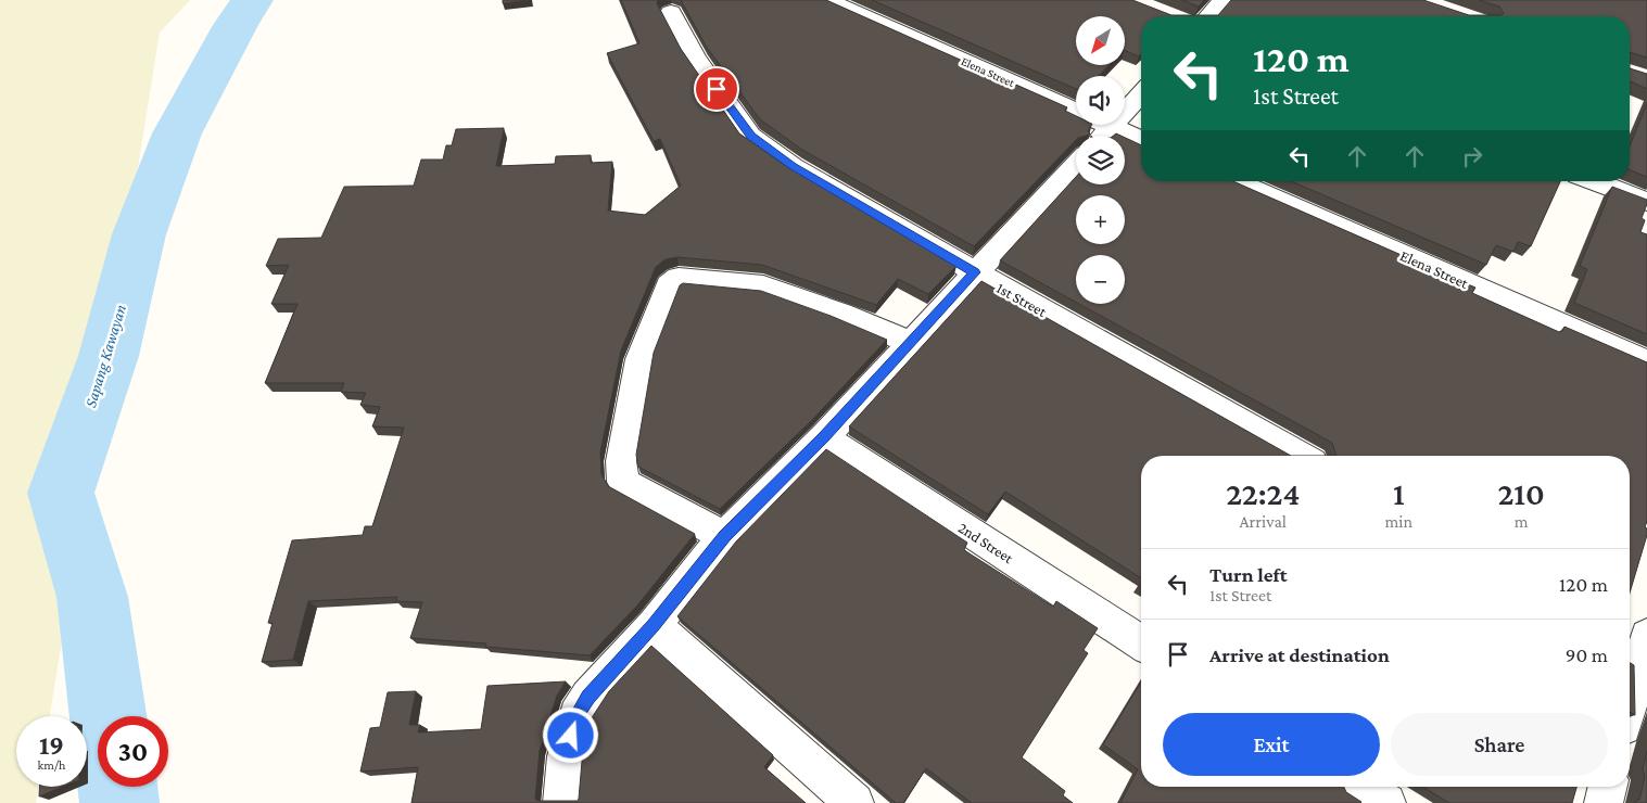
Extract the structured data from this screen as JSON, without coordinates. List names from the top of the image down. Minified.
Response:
{"streets":{"street":["Elena Street","1st Street","2nd Street"]},"water":["Sapang Kawayan"],"north":"bottom left","page":{"map_buttons":["+","−"],"turn":["120 m","1st Street"],"eta":["22:24","Arrival","1","min","210","m"],"list":[{"name":"Turn left","note":"1st Street","value":"120 m"},{"name":"Arrive at destination","value":"90 m"}],"buttons":["Exit","Share"],"speed":"19 km/h","limit":"30"}}
